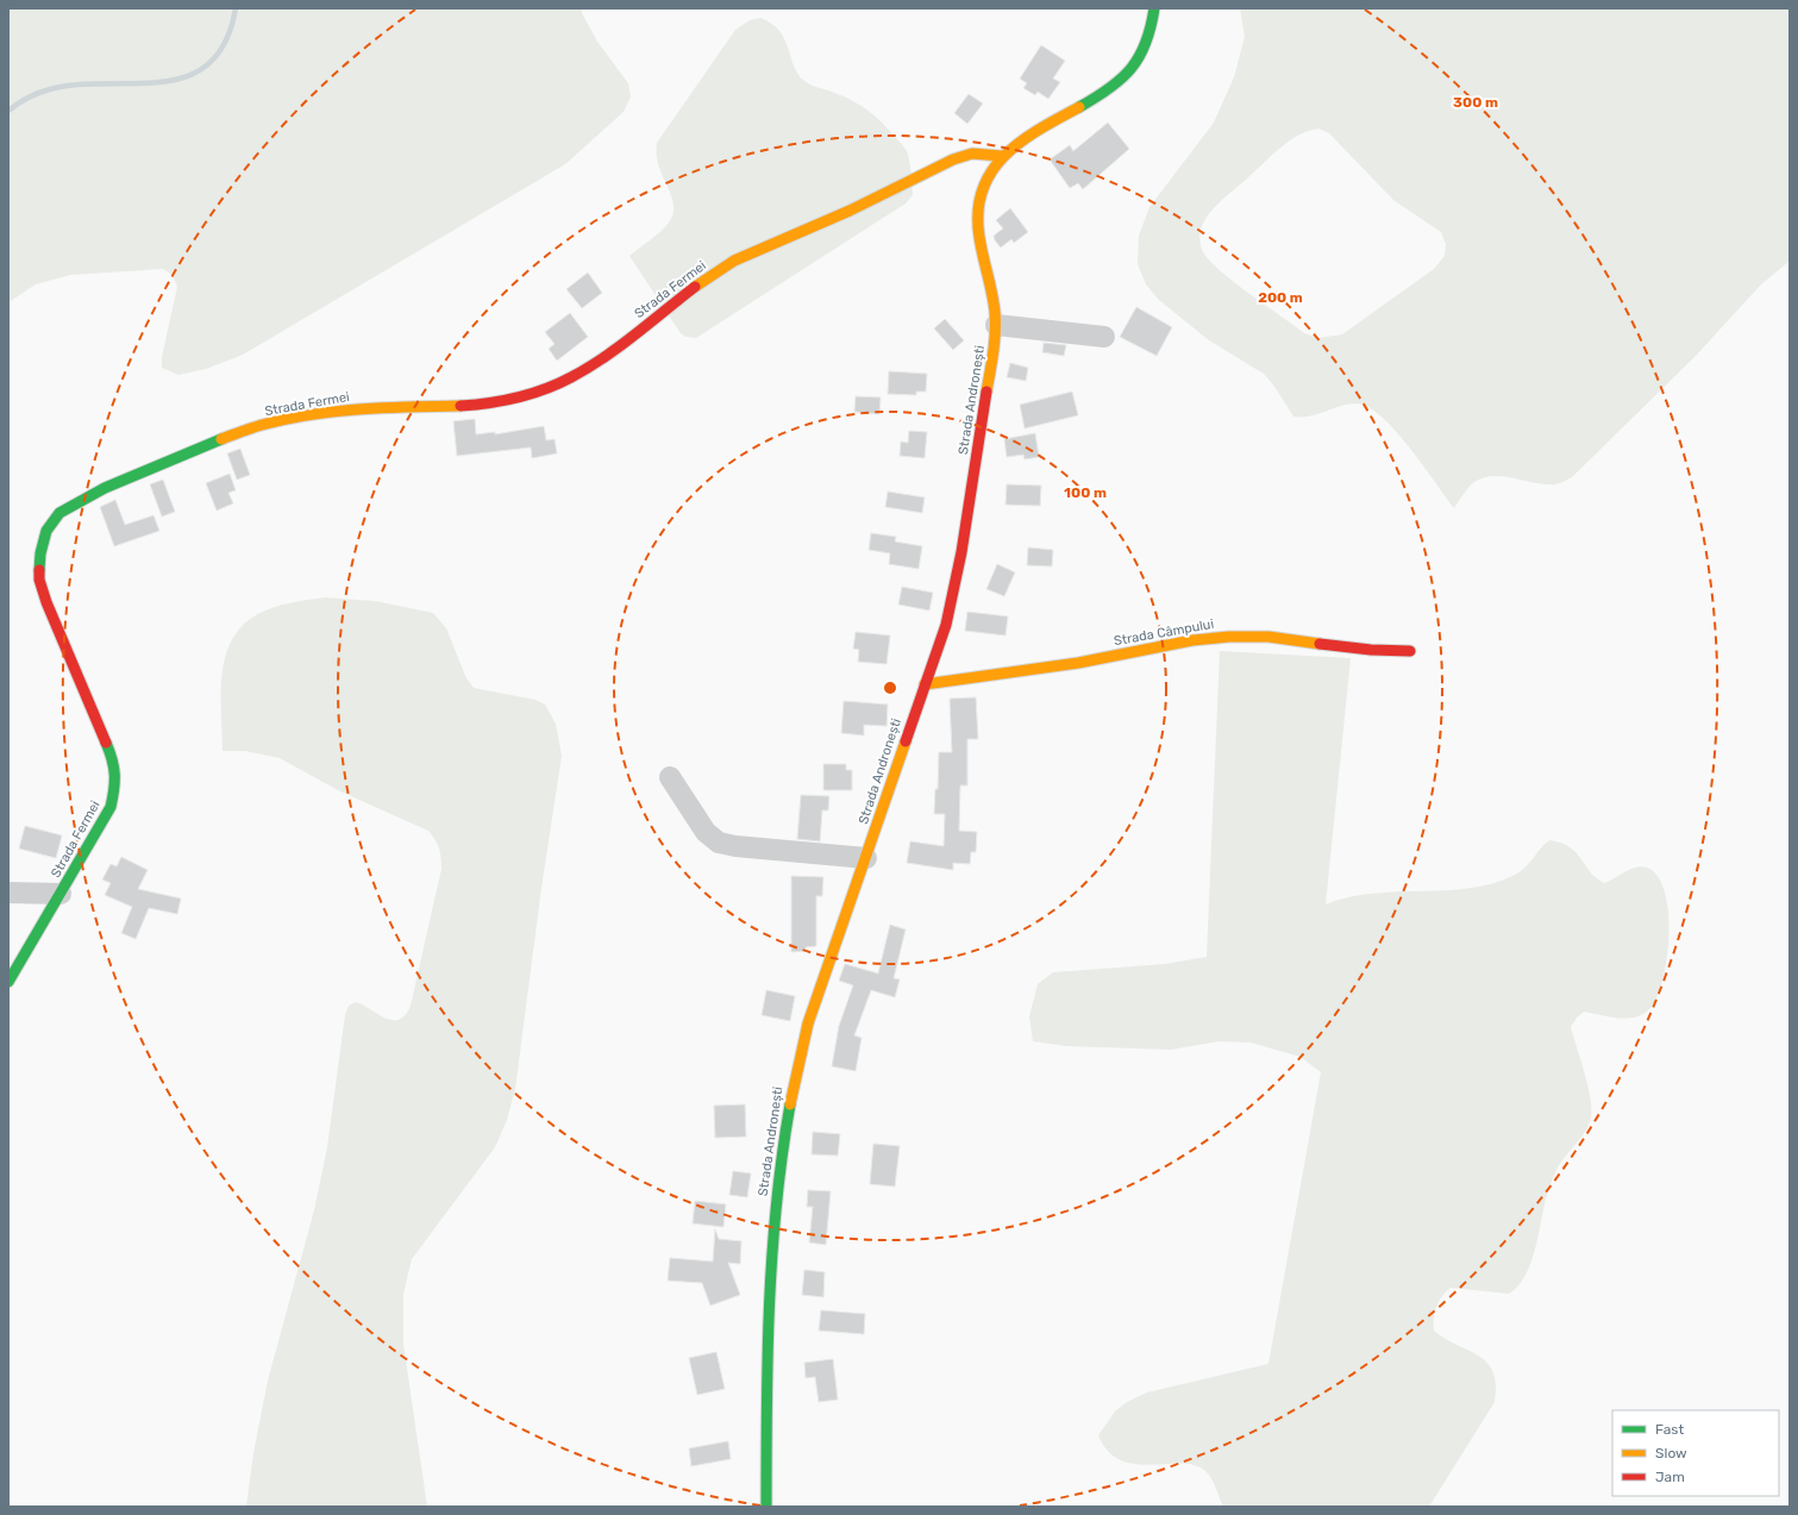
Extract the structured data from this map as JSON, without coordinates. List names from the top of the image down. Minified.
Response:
{"streets":{"street":["Strada Fermei","Strada Andronești","Strada Câmpului"]},"crossings":[["Strada Fermei","Strada Andronești"],["Strada Andronești","Strada Câmpului"]],"legend":["Fast","Slow","Jam"],"rings":["300 m","200 m","100 m"]}
